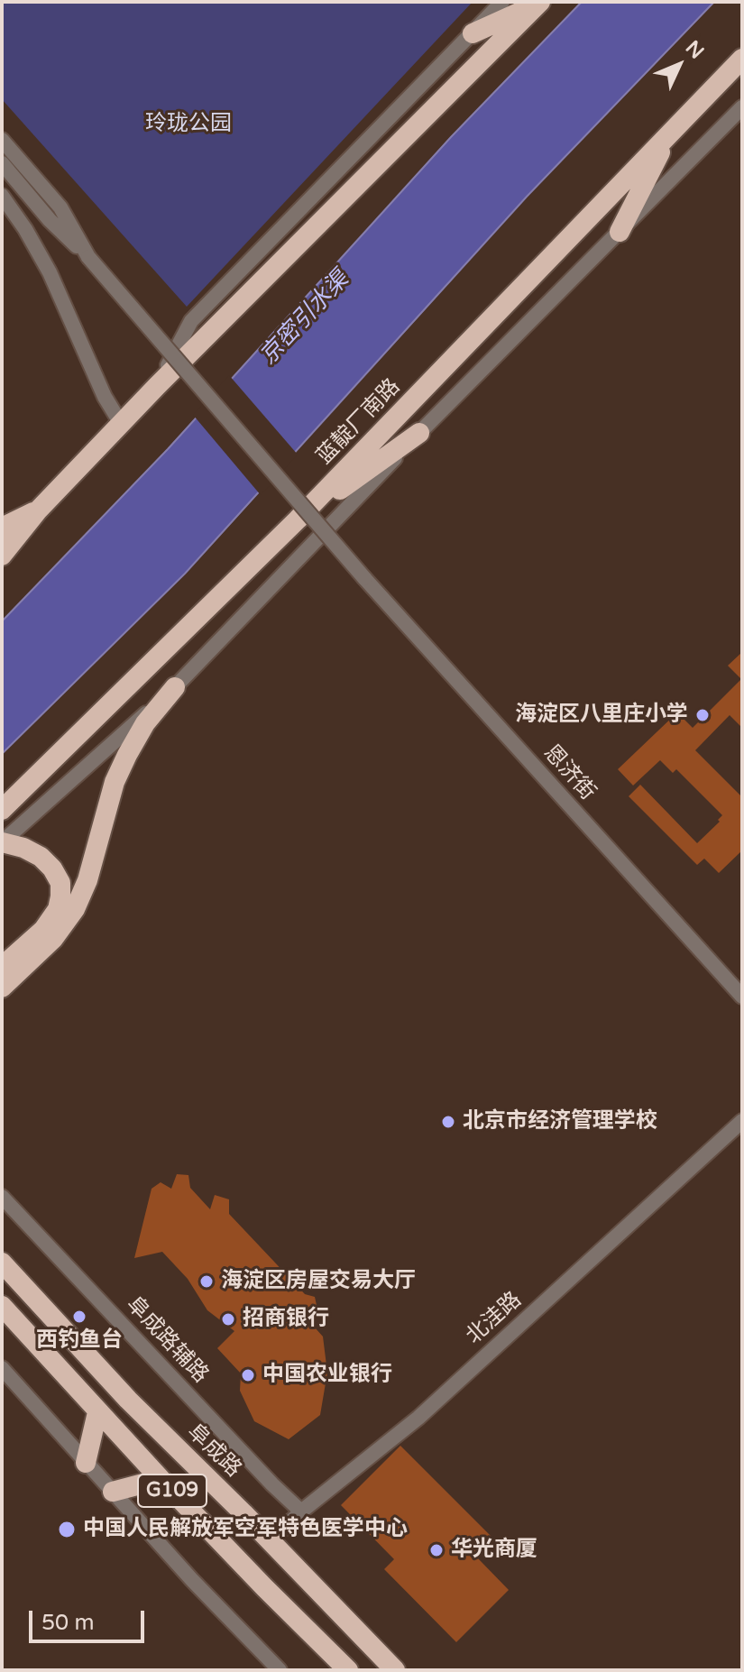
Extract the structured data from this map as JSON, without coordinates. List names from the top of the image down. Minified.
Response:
{"streets":{"highway":["蓝靛厂南路","阜成路","G109"],"street":["恩济街","北洼路","阜成路辅路"]},"crossings":[["北洼路","阜成路辅路"],["北洼路","阜成路"]],"water":["京密引水渠"],"parks":["玲珑公园"],"places":["海淀区八里庄小学","北京市经济管理学校","海淀区房屋交易大厅","西钓鱼台","招商银行","中国农业银行","中国人民解放军空军特色医学中心","华光商厦"],"scale_bar":"50 m","north":"top right"}
